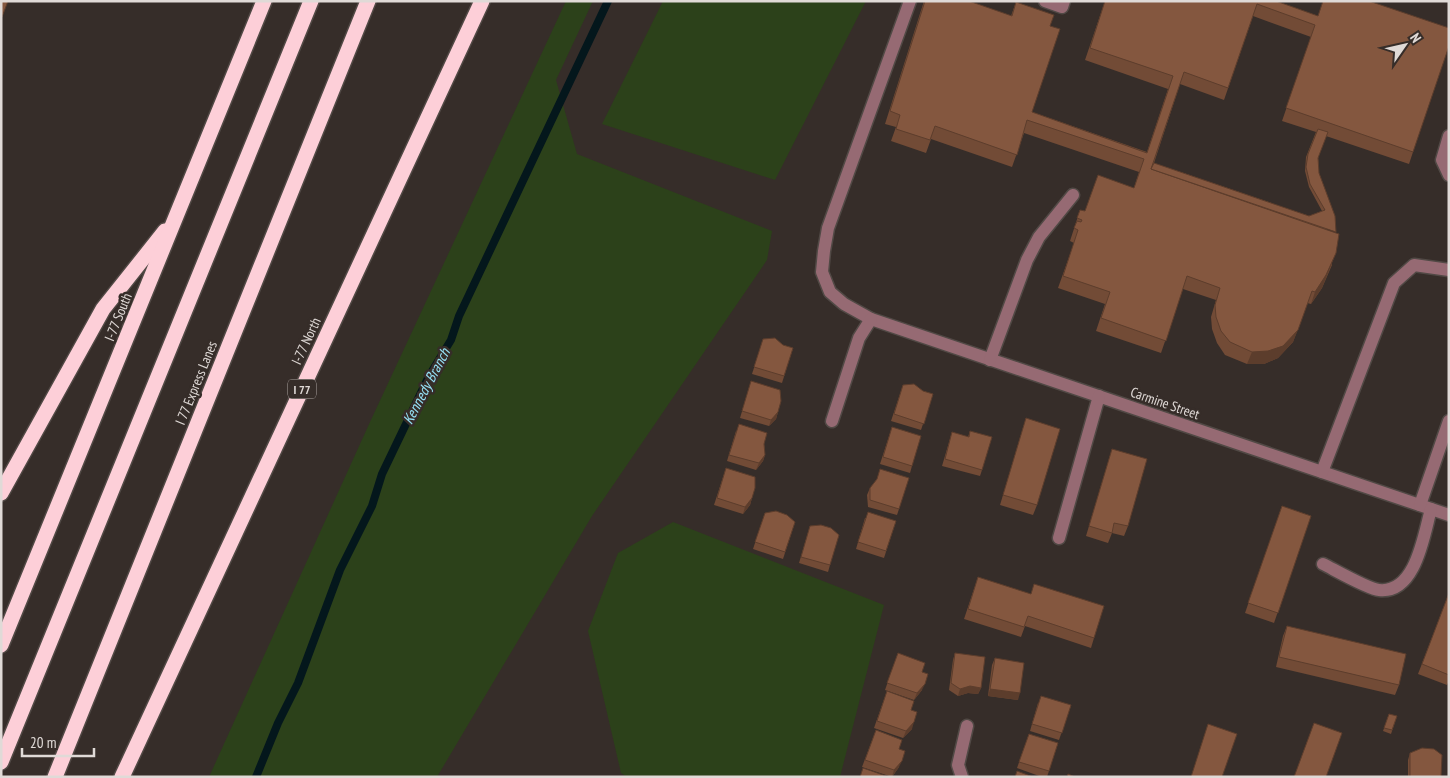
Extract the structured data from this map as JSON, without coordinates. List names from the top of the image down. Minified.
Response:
{"streets":{"highway":["I-77 South","I-77 North","I 77 Express Lanes","I 77"],"street":["Carmine Street"]},"water":["Kennedy Branch"],"scale_bar":"20 m","north":"top right"}
